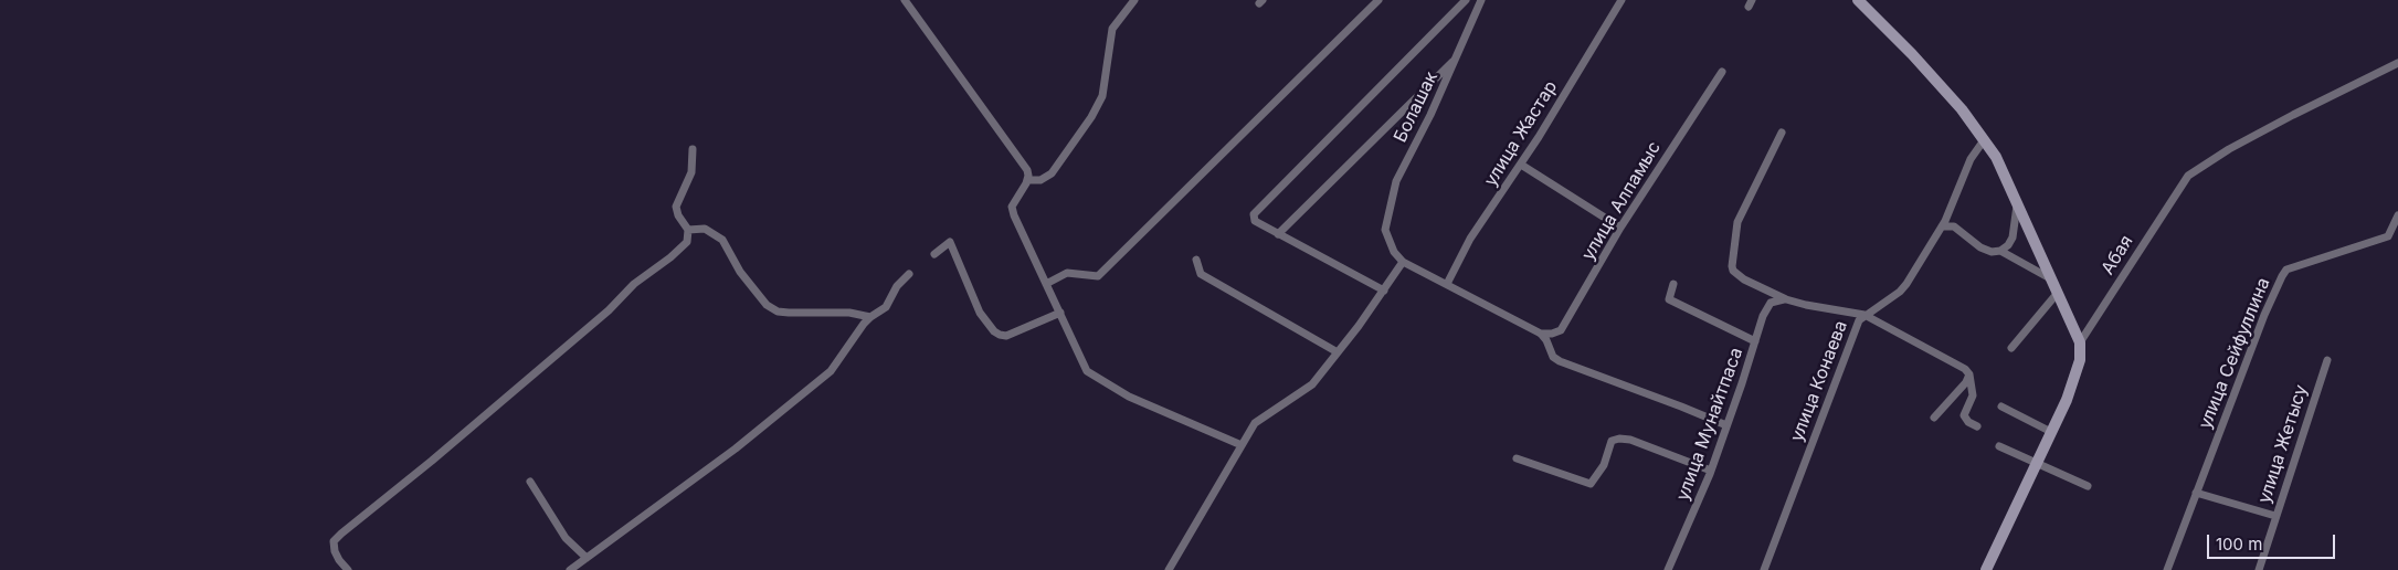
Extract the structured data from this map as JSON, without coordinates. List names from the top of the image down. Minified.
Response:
{"streets":{"street":["Болашак","улица Жастар","улица Алпамыс","Абая","улица Сейфуллина","улица Конаева","улица Мунайтпаса","улица Жетысу"]},"scale_bar":"100 m"}
